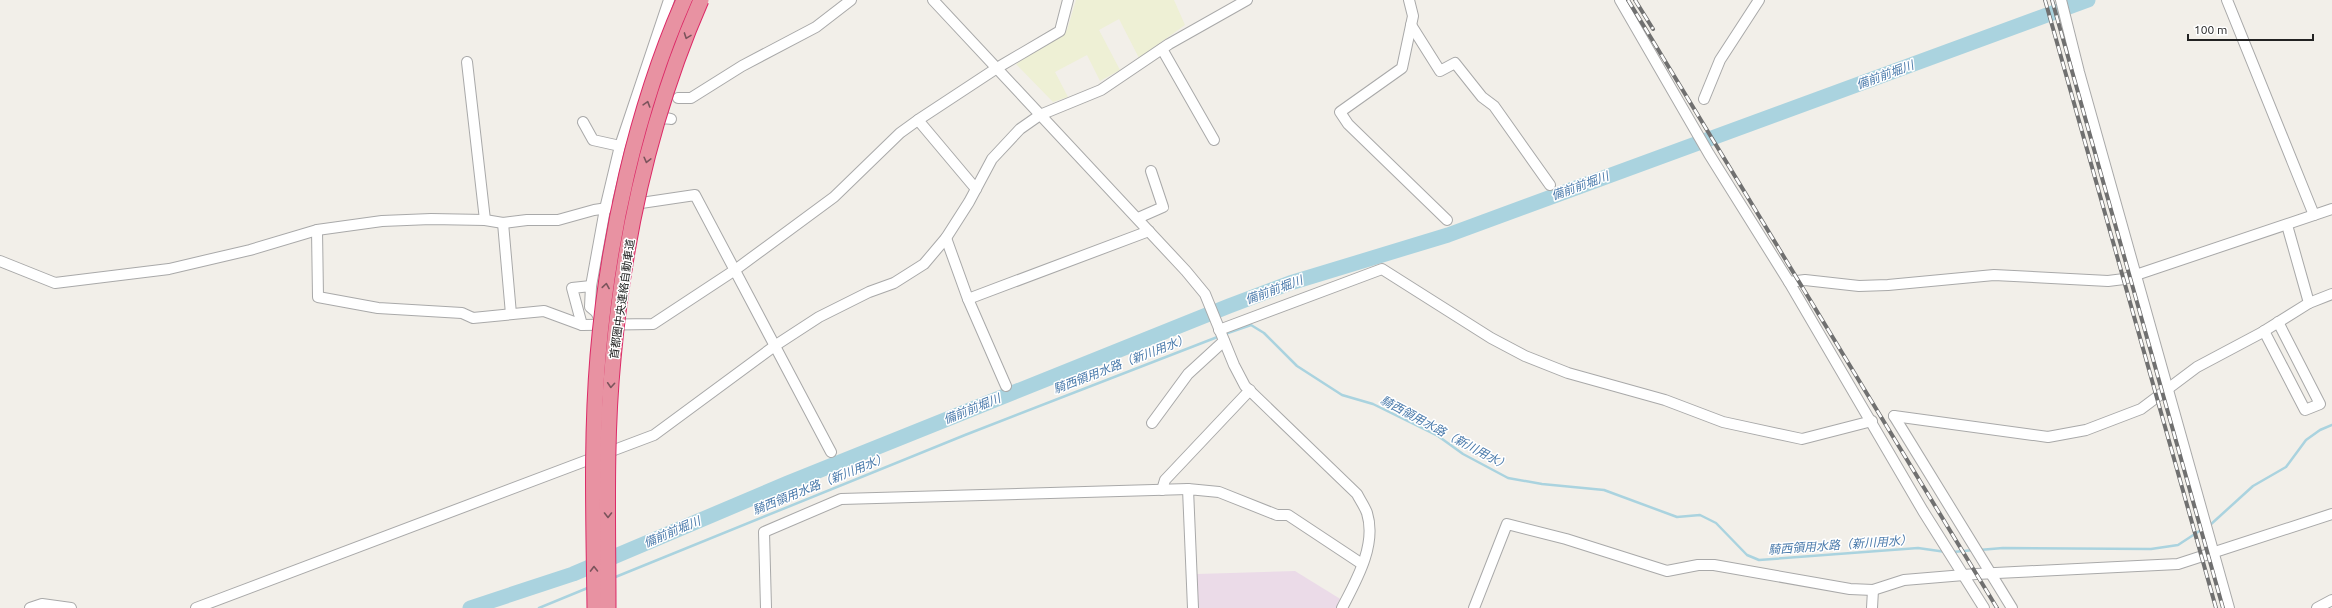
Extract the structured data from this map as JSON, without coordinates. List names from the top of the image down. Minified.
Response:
{"streets":{"highway":["首都圏中央連絡自動車道"]},"water":["備前前堀川","騎西領用水路（新川用水）"],"scale_bar":"100 m"}
